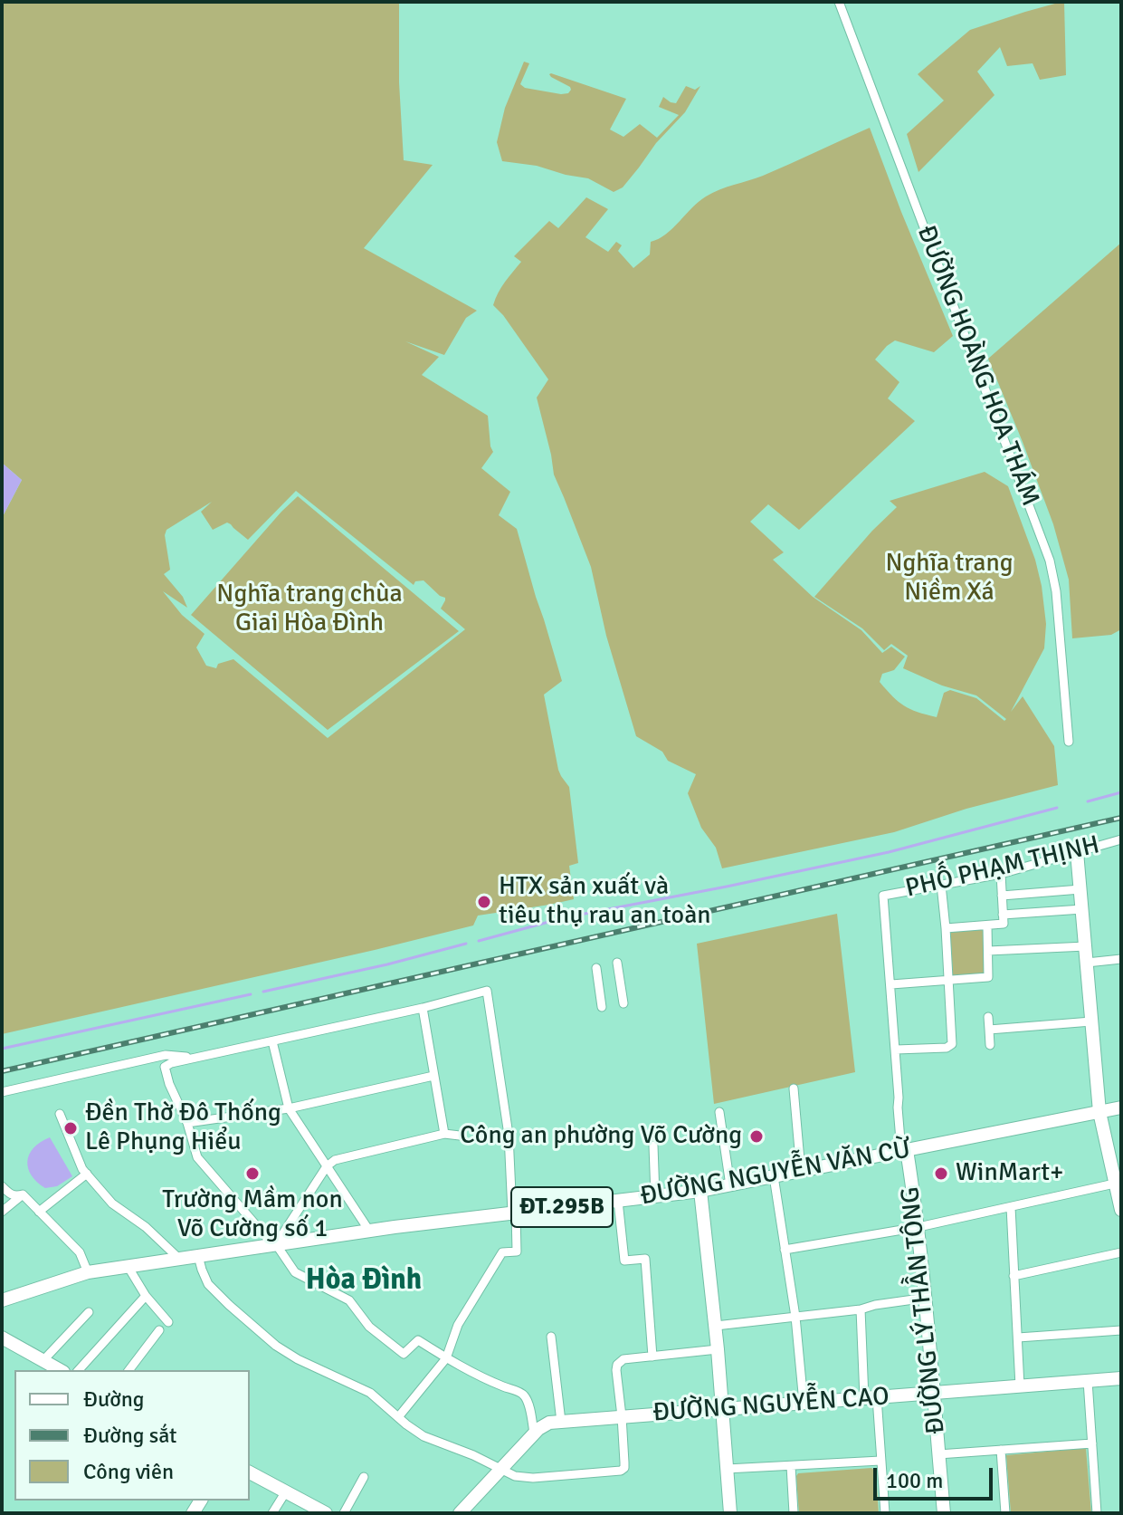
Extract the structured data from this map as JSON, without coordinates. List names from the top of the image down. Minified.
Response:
{"streets":{"main road":["ĐƯỜNG NGUYỄN VĂN CỪ","ĐT.295B","ĐƯỜNG LÝ THẦN TÔNG","ĐƯỜNG NGUYỄN CAO"],"street":["ĐƯỜNG HOÀNG HOA THÁM","PHỐ PHẠM THỊNH"]},"crossings":[["PHỐ PHẠM THỊNH","ĐƯỜNG LÝ THẦN TÔNG"],["ĐƯỜNG NGUYỄN VĂN CỪ","ĐƯỜNG LÝ THẦN TÔNG"],["ĐƯỜNG LÝ THẦN TÔNG","ĐƯỜNG NGUYỄN CAO"]],"districts":["Hòa Đình"],"parks":["Nghĩa trang Niềm Xá","Nghĩa trang chùa Giai Hòa Đình"],"places":["HTX sản xuất và tiêu thụ rau an toàn","Đền Thờ Đô Thống Lê Phụng Hiểu","Công an phường Võ Cường","Trường Mầm non Võ Cường số 1","WinMart+"],"legend":["Đường","Đường sắt","Công viên"],"scale_bar":"100 m"}
